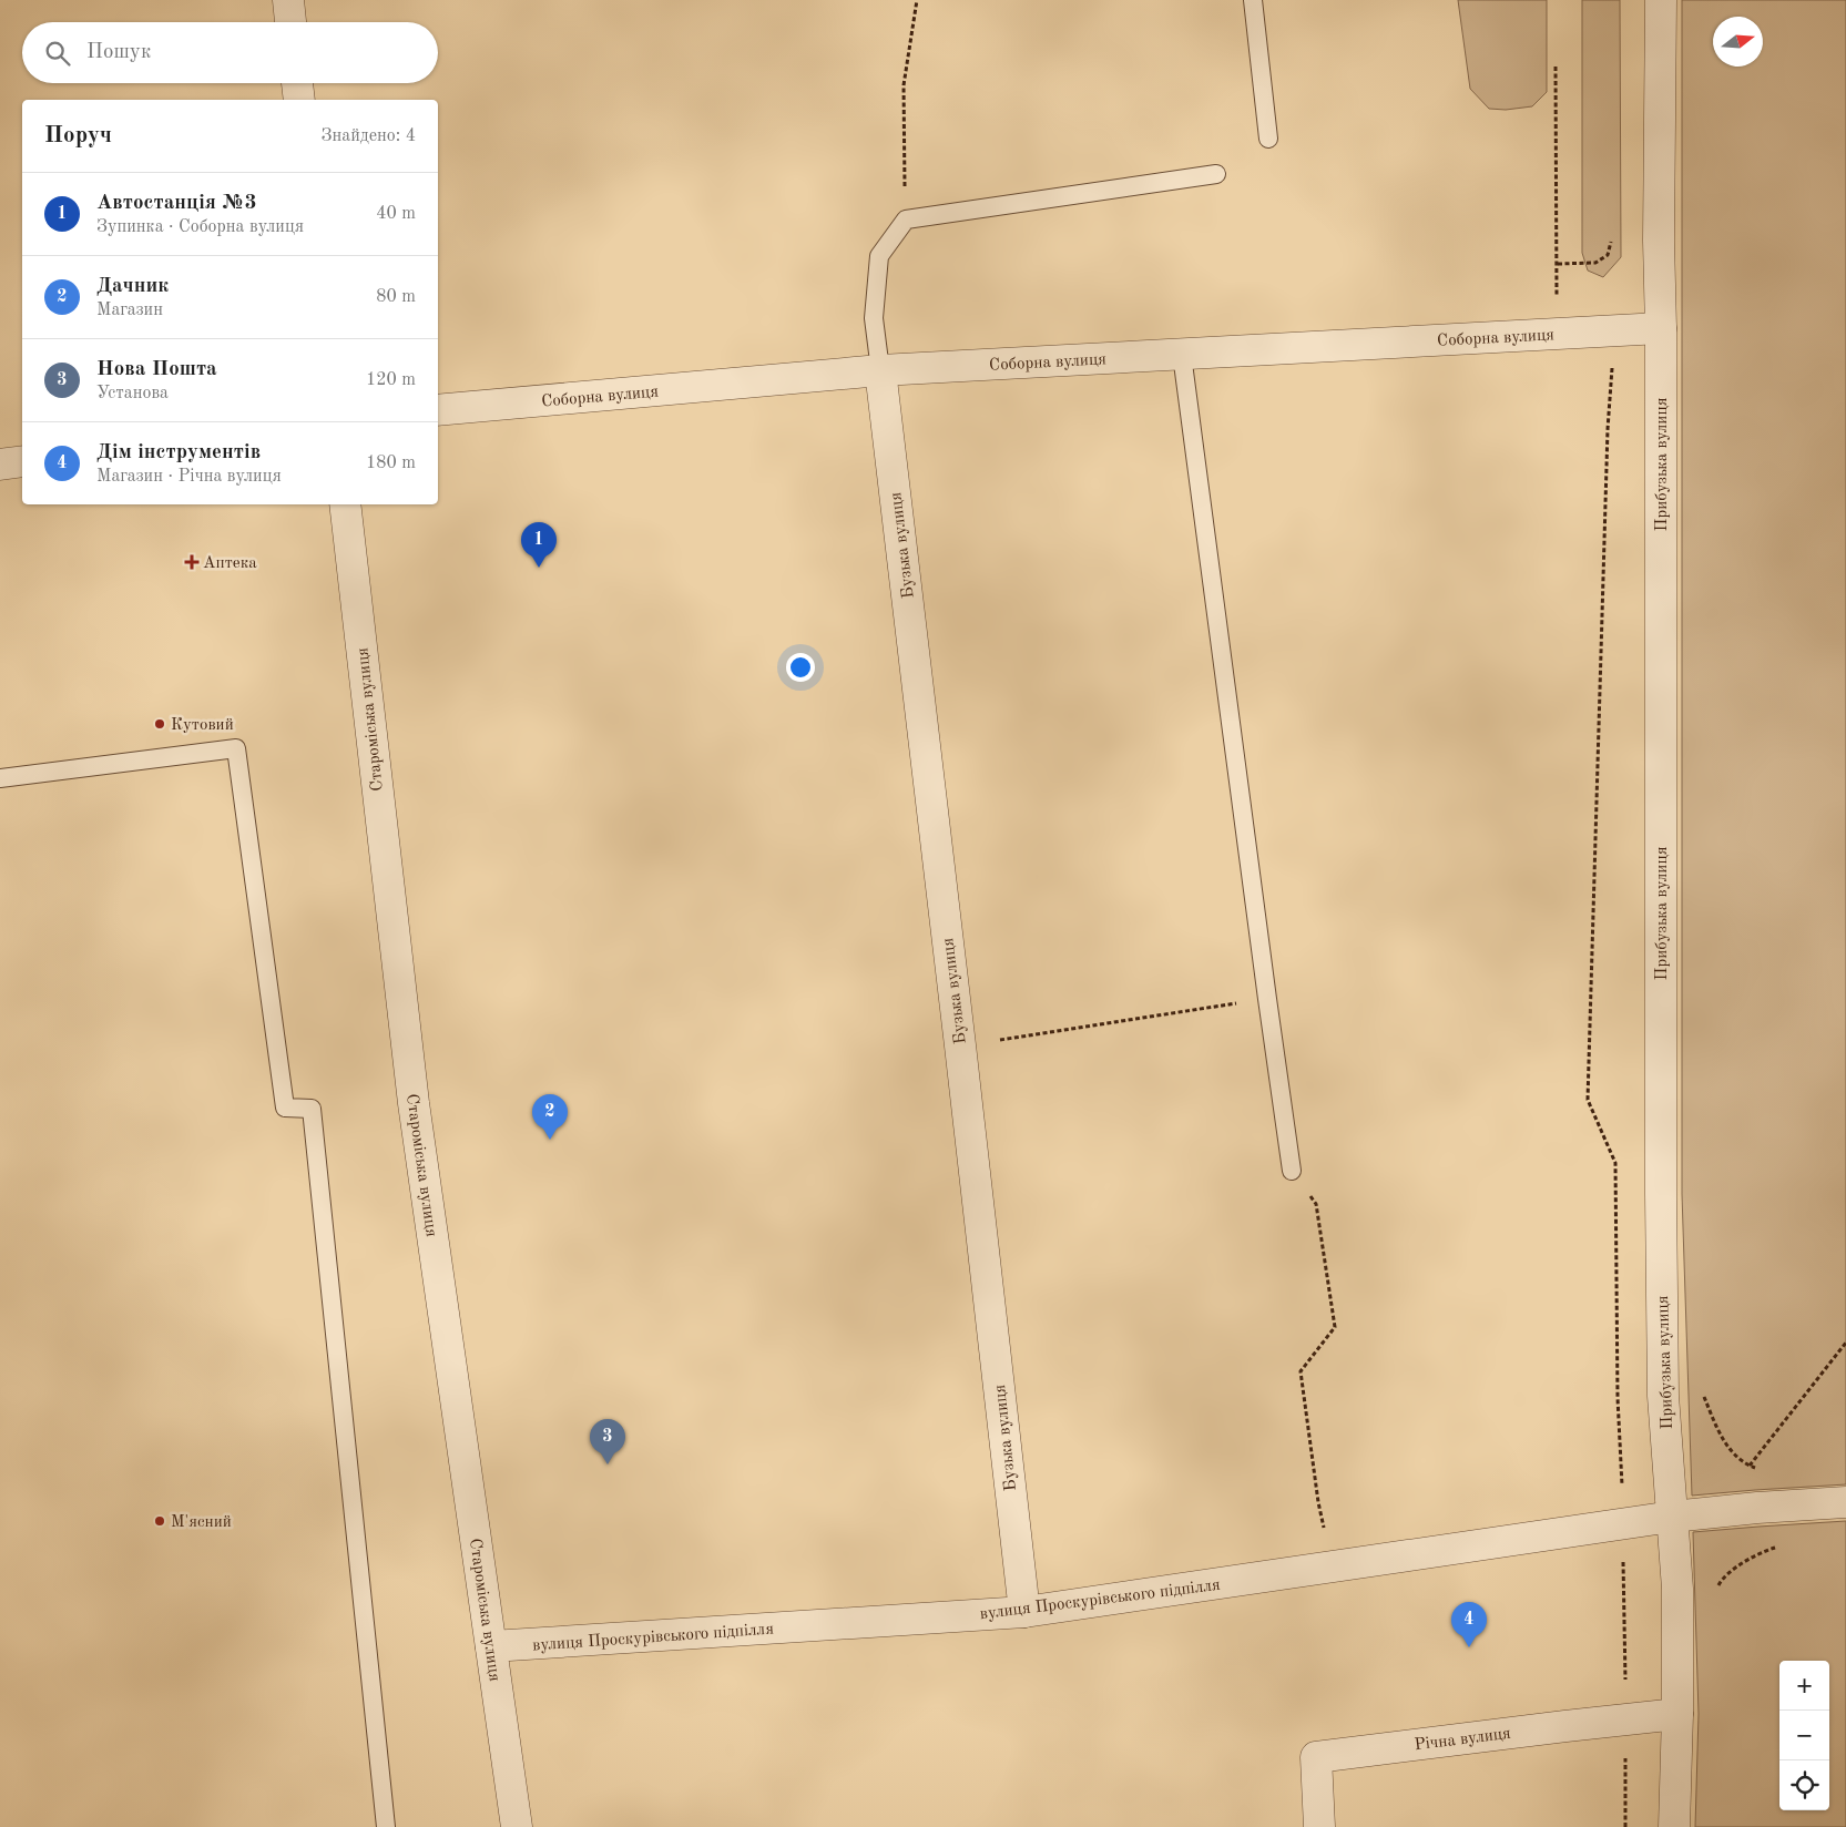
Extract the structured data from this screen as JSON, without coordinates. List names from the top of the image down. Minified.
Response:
{"streets":{"street":["Соборна вулиця","Прибузька вулиця","Бузька вулиця","Староміська вулиця","вулиця Проскурівського підпілля","Річна вулиця"]},"crossings":[["Соборна вулиця","Прибузька вулиця"],["Соборна вулиця","Бузька вулиця"],["Прибузька вулиця","вулиця Проскурівського підпілля"],["Прибузька вулиця","Річна вулиця"],["Бузька вулиця","вулиця Проскурівського підпілля"],["Староміська вулиця","вулиця Проскурівського підпілля"]],"places":{"health":["Аптека"],"other":["Кутовий","М'ясний"]},"north":"right","page":{"search":"Пошук","heading":["Поруч","Знайдено: 4"],"list":[{"mark":"1","name":"Автостанція №3","note":"Зупинка · Соборна вулиця","value":"40 m"},{"mark":"2","name":"Дачник","note":"Магазин","value":"80 m"},{"mark":"3","name":"Нова Пошта","note":"Установа","value":"120 m"},{"mark":"4","name":"Дім інструментів","note":"Магазин · Річна вулиця","value":"180 m"}],"pins":["1","2","3","4"],"map_buttons":["+","−"]}}
